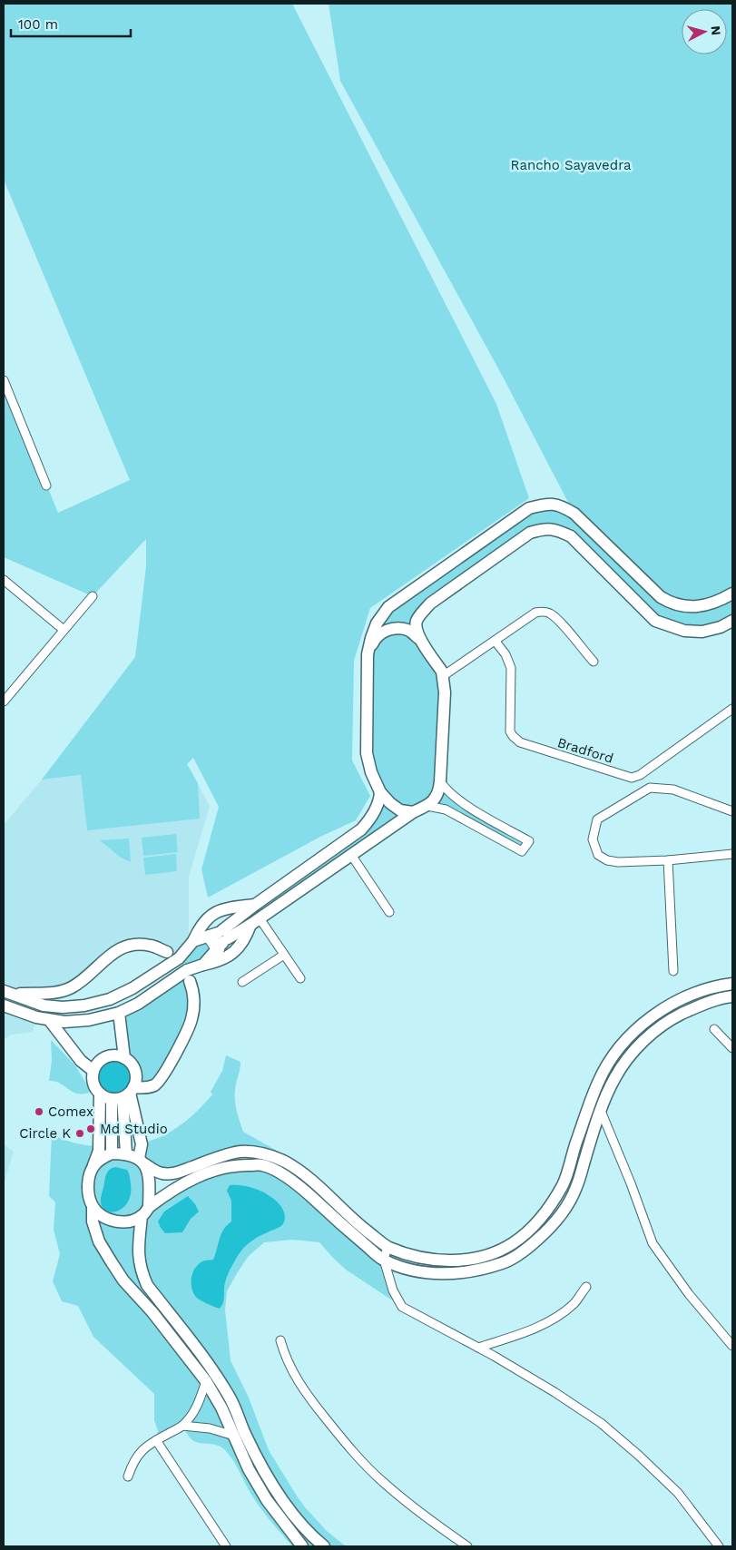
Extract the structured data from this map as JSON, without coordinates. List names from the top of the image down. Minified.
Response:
{"streets":{"street":["Bradford"]},"parks":["Rancho Sayavedra"],"places":["Comex","Md Studio","Circle K"],"scale_bar":"100 m","north":"right"}
